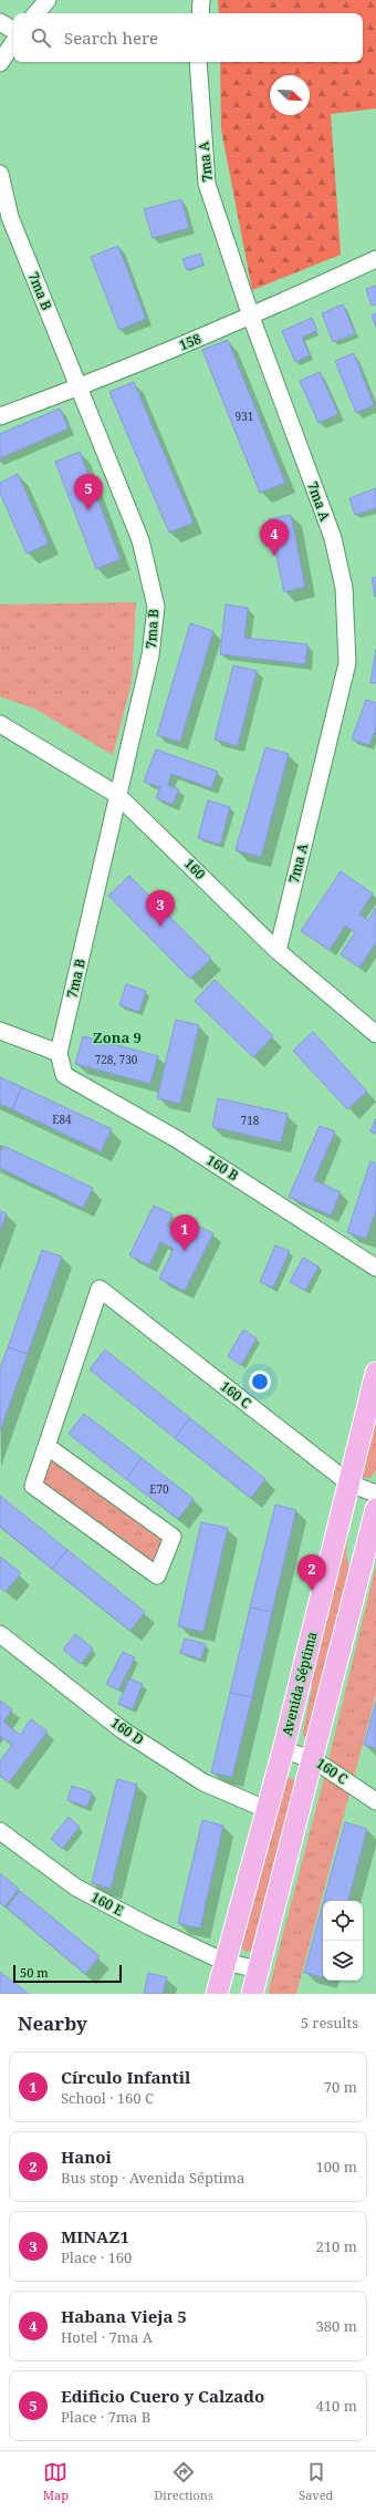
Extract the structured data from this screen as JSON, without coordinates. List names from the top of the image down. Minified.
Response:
{"streets":{"main road":["Avenida Séptima"],"street":["7ma A","7ma B","158","160","160 B","160 C","160 D","160 E"]},"crossings":[["7ma A","158"],["7ma A","160"],["7ma B","158"],["7ma B","160"],["7ma B","160 B"],["160 C","Avenida Séptima"],["Avenida Séptima","160 D"],["Avenida Séptima","160 E"]],"districts":["Zona 9"],"house_numbers":["931","728, 730","E84","718","E70"],"scale_bar":"50 m","north":"bottom right","page":{"search":"Search here","pins":["5","4","3","1","2"],"scale":"50 m","heading":["Nearby","5 results"],"list":[{"mark":"1","name":"Círculo Infantil","note":"School · 160 C","value":"70 m"},{"mark":"2","name":"Hanoi","note":"Bus stop · Avenida Séptima","value":"100 m"},{"mark":"3","name":"MINAZ1","note":"Place · 160","value":"210 m"},{"mark":"4","name":"Habana Vieja 5","note":"Hotel · 7ma A","value":"380 m"},{"mark":"5","name":"Edificio Cuero y Calzado","note":"Place · 7ma B","value":"410 m"}],"nav":["Map","Directions","Saved"]}}
